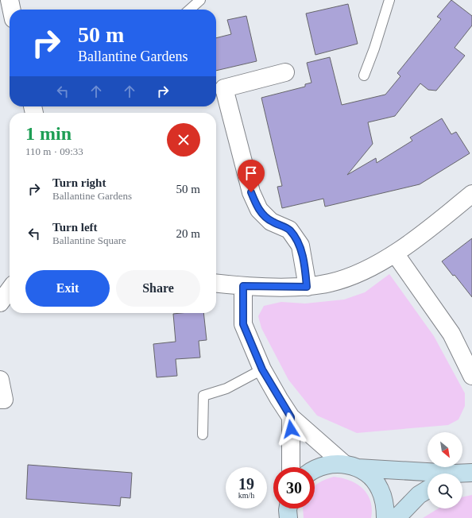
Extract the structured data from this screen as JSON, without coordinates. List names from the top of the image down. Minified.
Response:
{"north":"bottom right","page":{"turn":["50 m","Ballantine Gardens"],"heading":["1 min","110 m · 09:33"],"list":[{"name":"Turn right","note":"Ballantine Gardens","value":"50 m"},{"name":"Turn left","note":"Ballantine Square","value":"20 m"}],"buttons":["Exit","Share"],"speed":"19 km/h","limit":"30"}}
